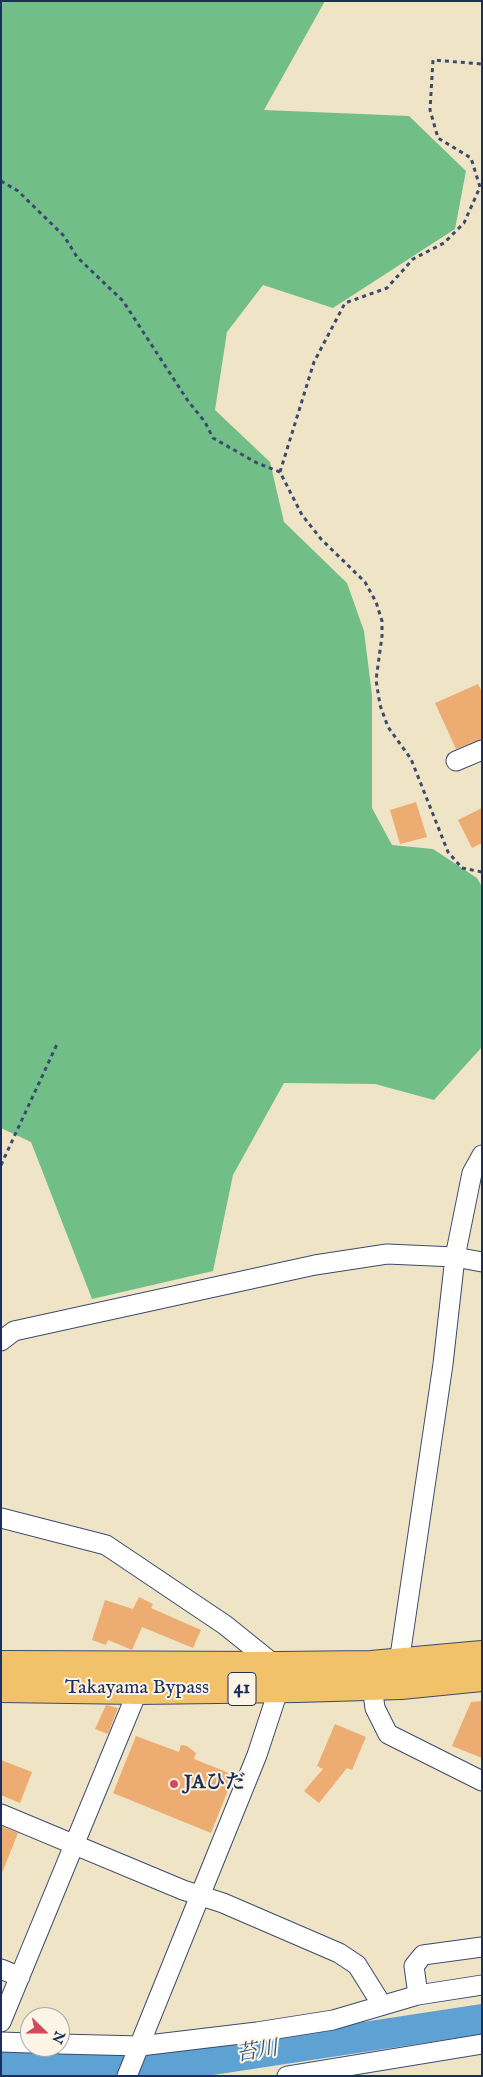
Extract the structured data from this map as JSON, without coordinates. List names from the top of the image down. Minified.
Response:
{"streets":{"highway":["Takayama Bypass","41"]},"water":["苔川"],"places":["JAひだ"],"north":"right"}
